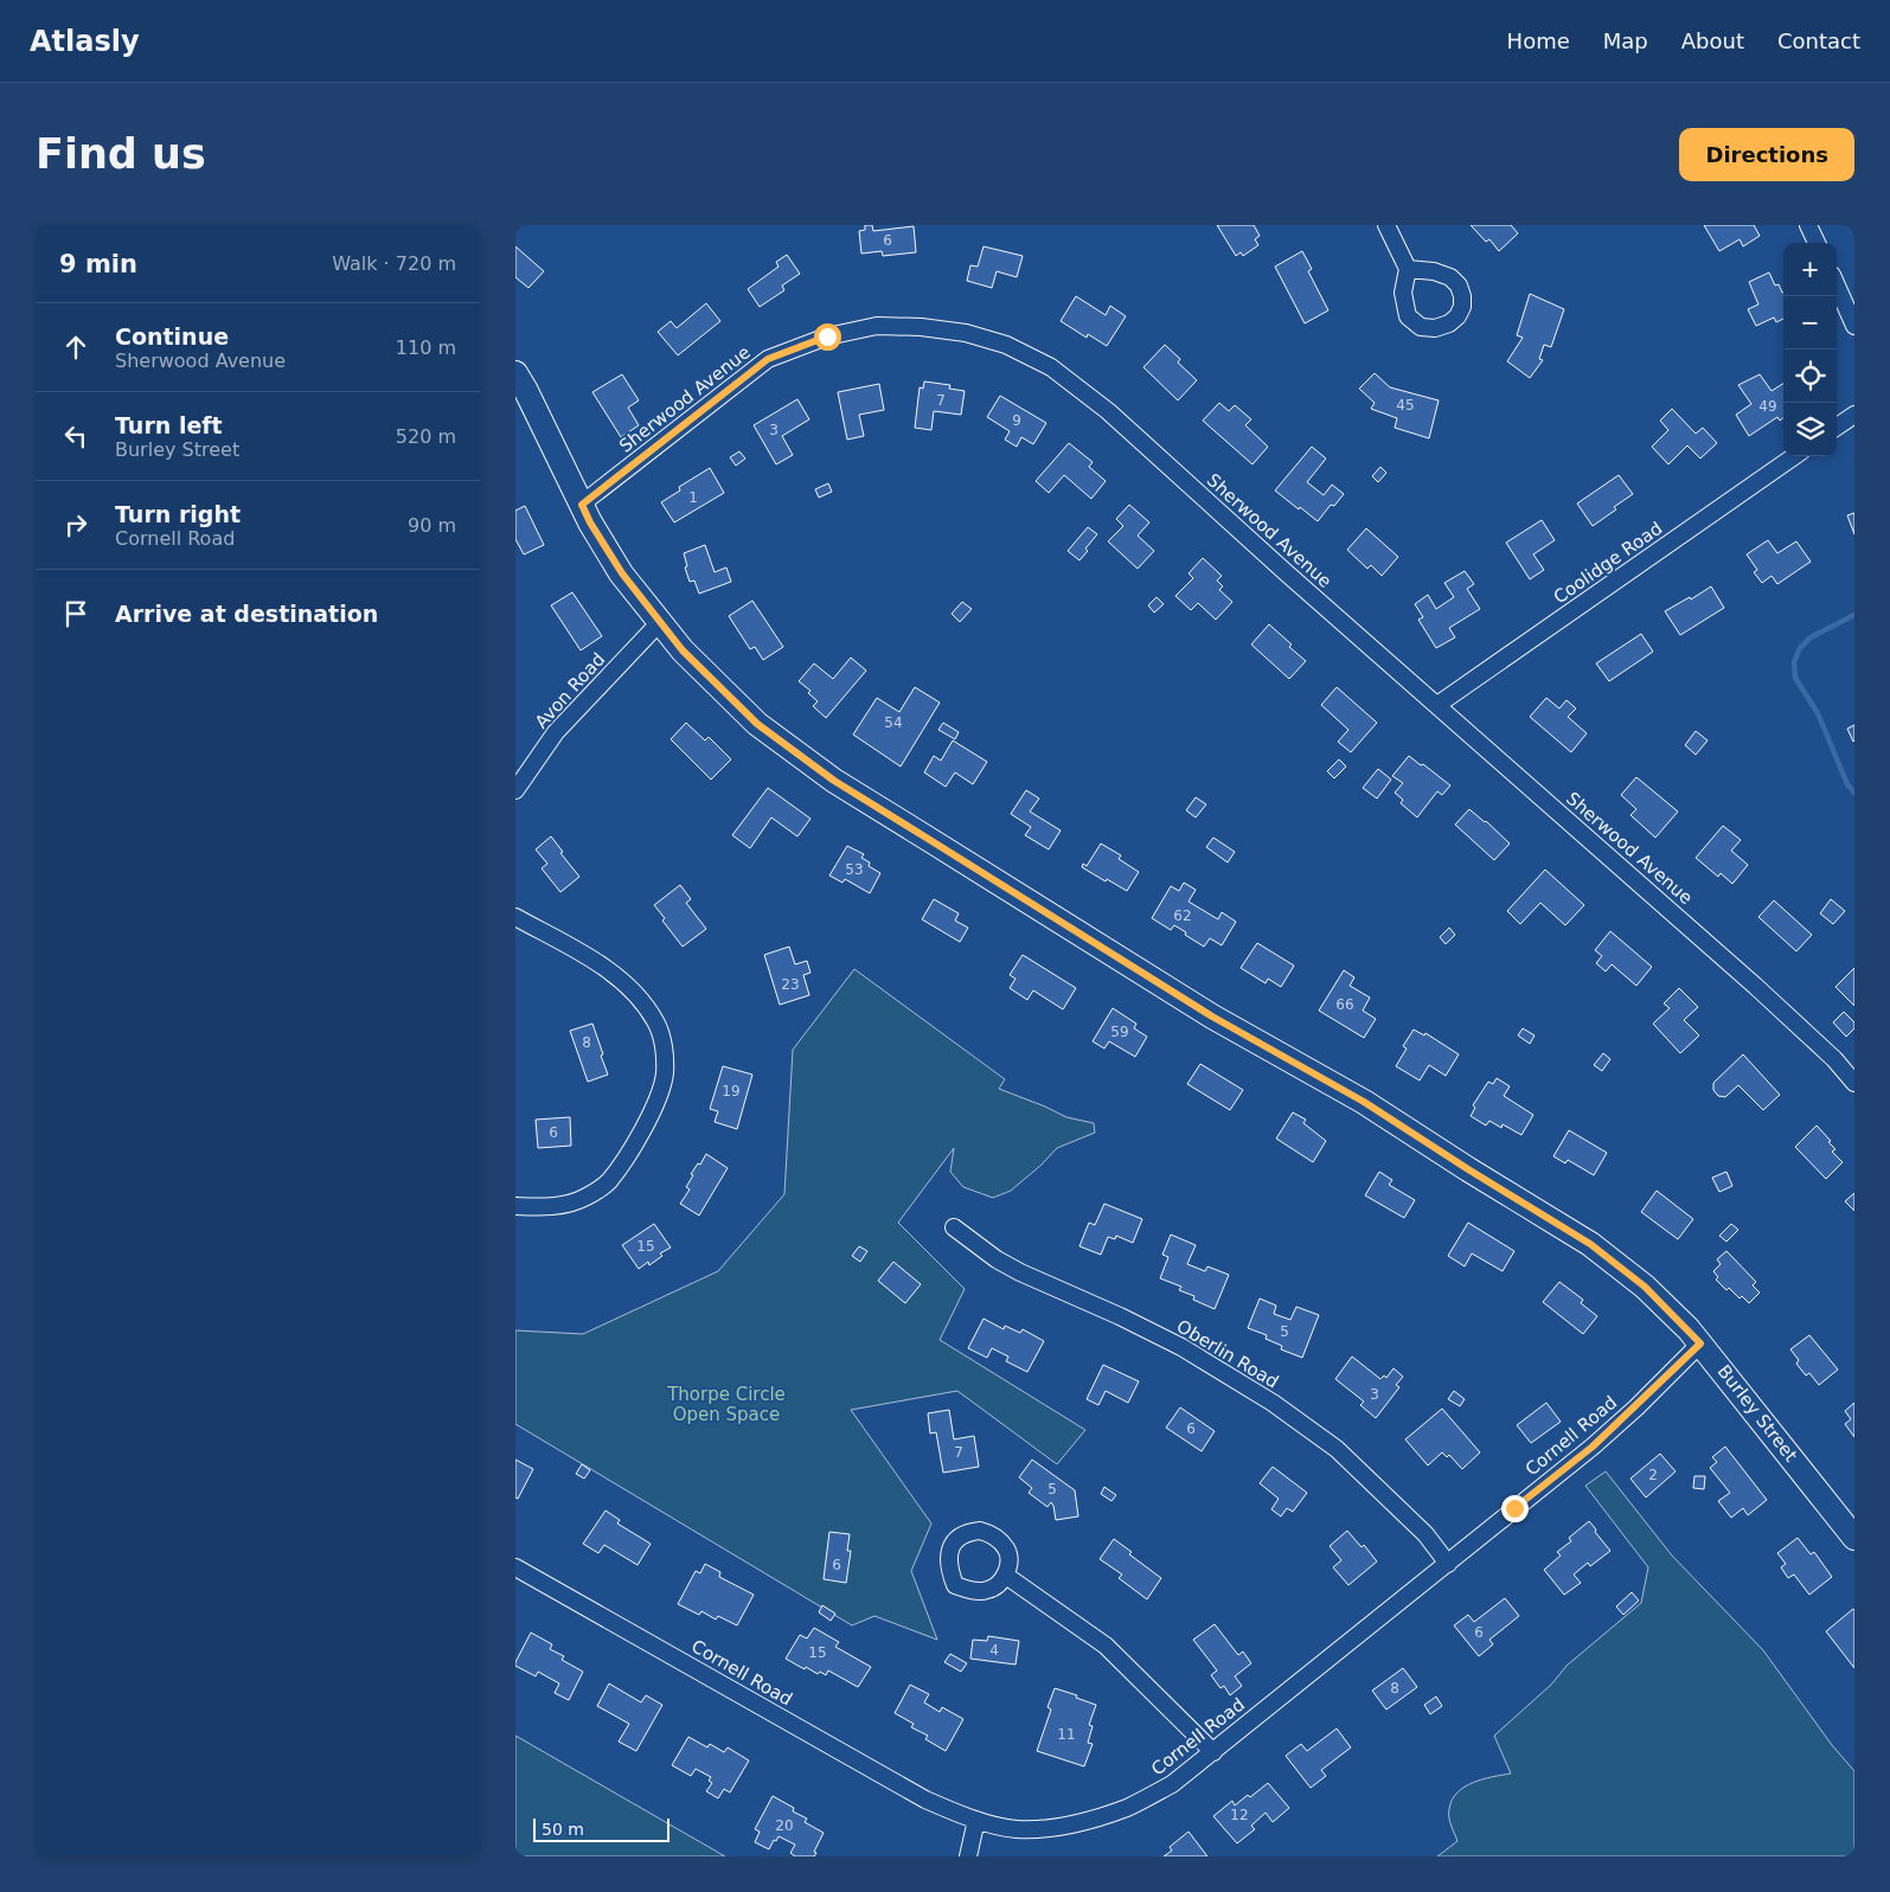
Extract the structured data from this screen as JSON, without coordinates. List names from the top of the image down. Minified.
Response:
{"streets":{"main road":["Burley Street"],"street":["Sherwood Avenue","Coolidge Road","Avon Road","Oberlin Road","Cornell Road"]},"crossings":[["Sherwood Avenue","Coolidge Road"],["Sherwood Avenue","Burley Street"],["Avon Road","Burley Street"],["Oberlin Road","Cornell Road"],["Burley Street","Cornell Road"]],"parks":["Thorpe Circle Open Space"],"house_numbers":["6","7","45","49","9","3","1","54","53","62","23","66","59","8","19","6","15","5","3","6","7","2","5","6","6","4","15","8","11","12","20"],"scale_bar":"50 m","page":{"header":"Atlasly","nav":["Home","Map","About","Contact"],"buttons":"Directions","title":"Find us","heading":["9 min","Walk · 720 m"],"map_buttons":["+","−"],"list":[["Continue","Sherwood Avenue","110 m"],["Turn left","Burley Street","520 m"],["Turn right","Cornell Road","90 m"],"Arrive at destination"],"scale":"50 m"}}
